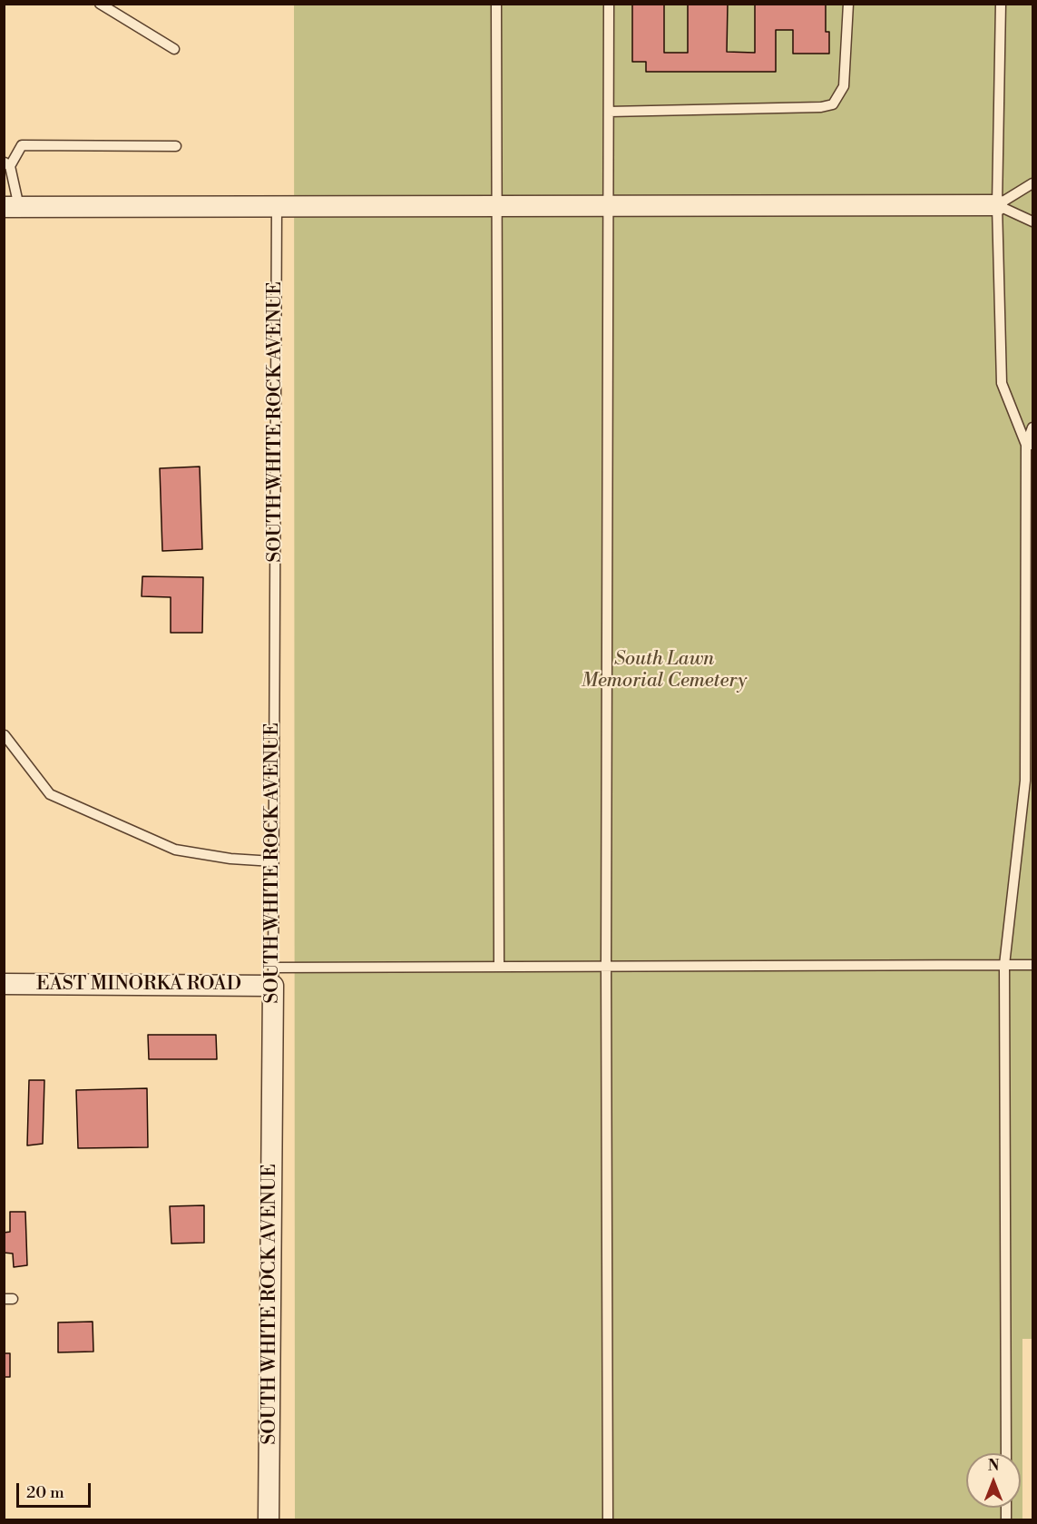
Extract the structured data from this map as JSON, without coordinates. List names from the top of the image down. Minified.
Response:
{"streets":{"street":["SOUTH WHITE ROCK AVENUE","EAST MINORKA ROAD"]},"crossings":[["SOUTH WHITE ROCK AVENUE","EAST MINORKA ROAD"]],"parks":["South Lawn Memorial Cemetery"],"scale_bar":"20 m","north":"top"}
